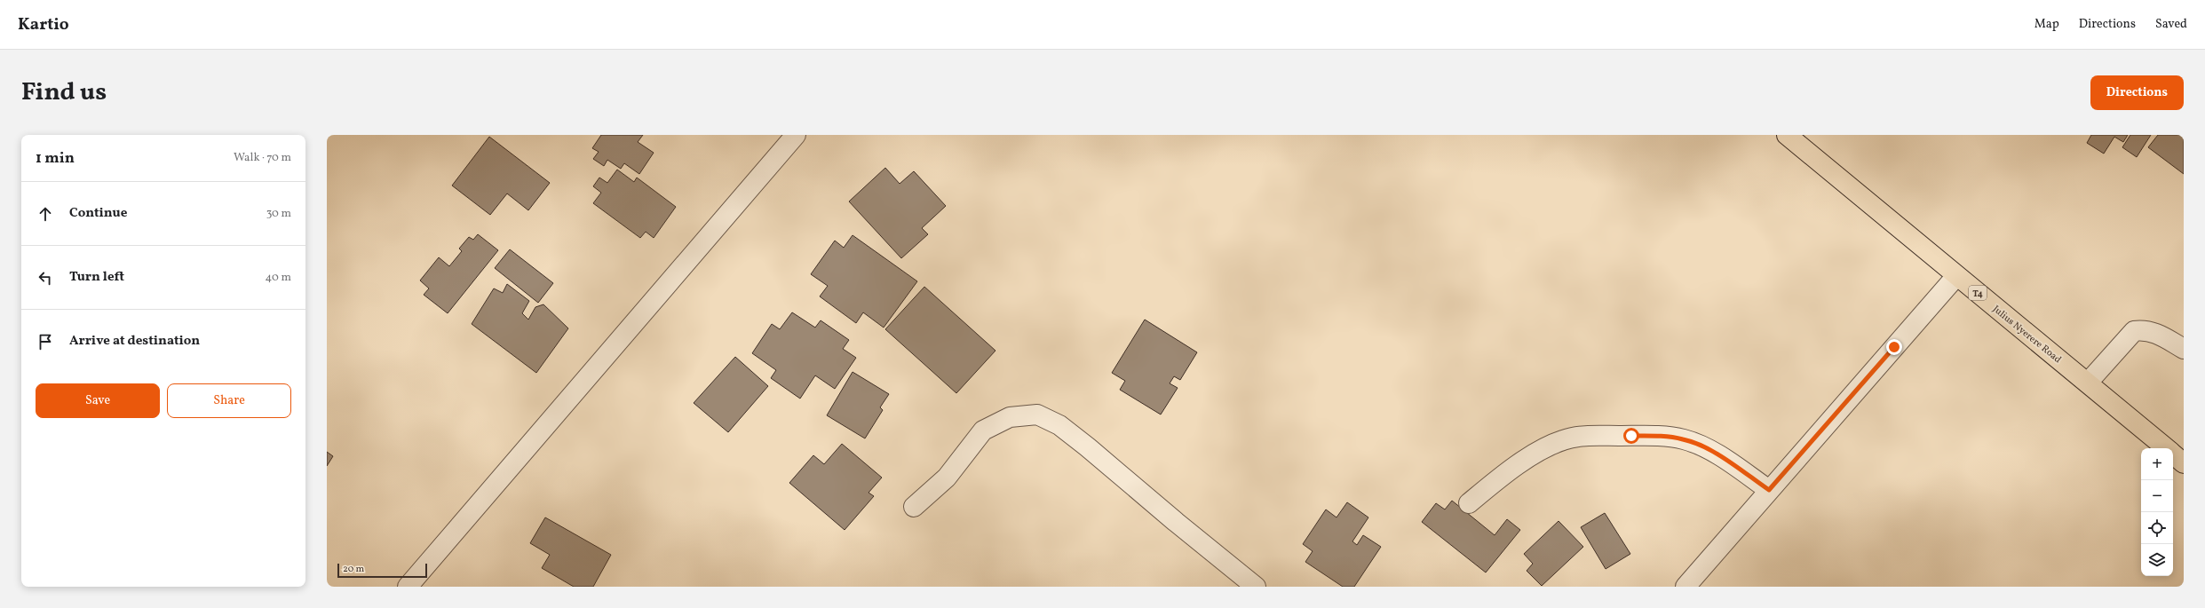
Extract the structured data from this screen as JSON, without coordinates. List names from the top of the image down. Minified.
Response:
{"streets":{"highway":["T4","Julius Nyerere Road"]},"scale_bar":"20 m","page":{"header":"Kartio","nav":["Map","Directions","Saved"],"title":"Find us","buttons":["Directions",["Save","Share"]],"heading":["1 min","Walk · 70 m"],"list":[["Continue","30 m"],["Turn left","40 m"],"Arrive at destination"],"map_buttons":["+","−"],"scale":"20 m"}}
